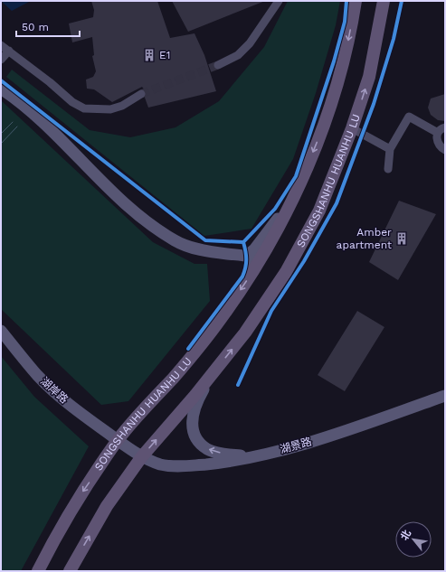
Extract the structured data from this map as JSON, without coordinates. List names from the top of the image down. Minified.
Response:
{"streets":{"main road":["SONGSHANHU HUANHU LU"],"street":["湖岸路","湖景路"]},"crossings":[["SONGSHANHU HUANHU LU","湖岸路"],["SONGSHANHU HUANHU LU","湖景路"],["湖岸路","湖景路"]],"places":{"building":["E1","Amber apartment"]},"scale_bar":"50 m","north":"top left"}
